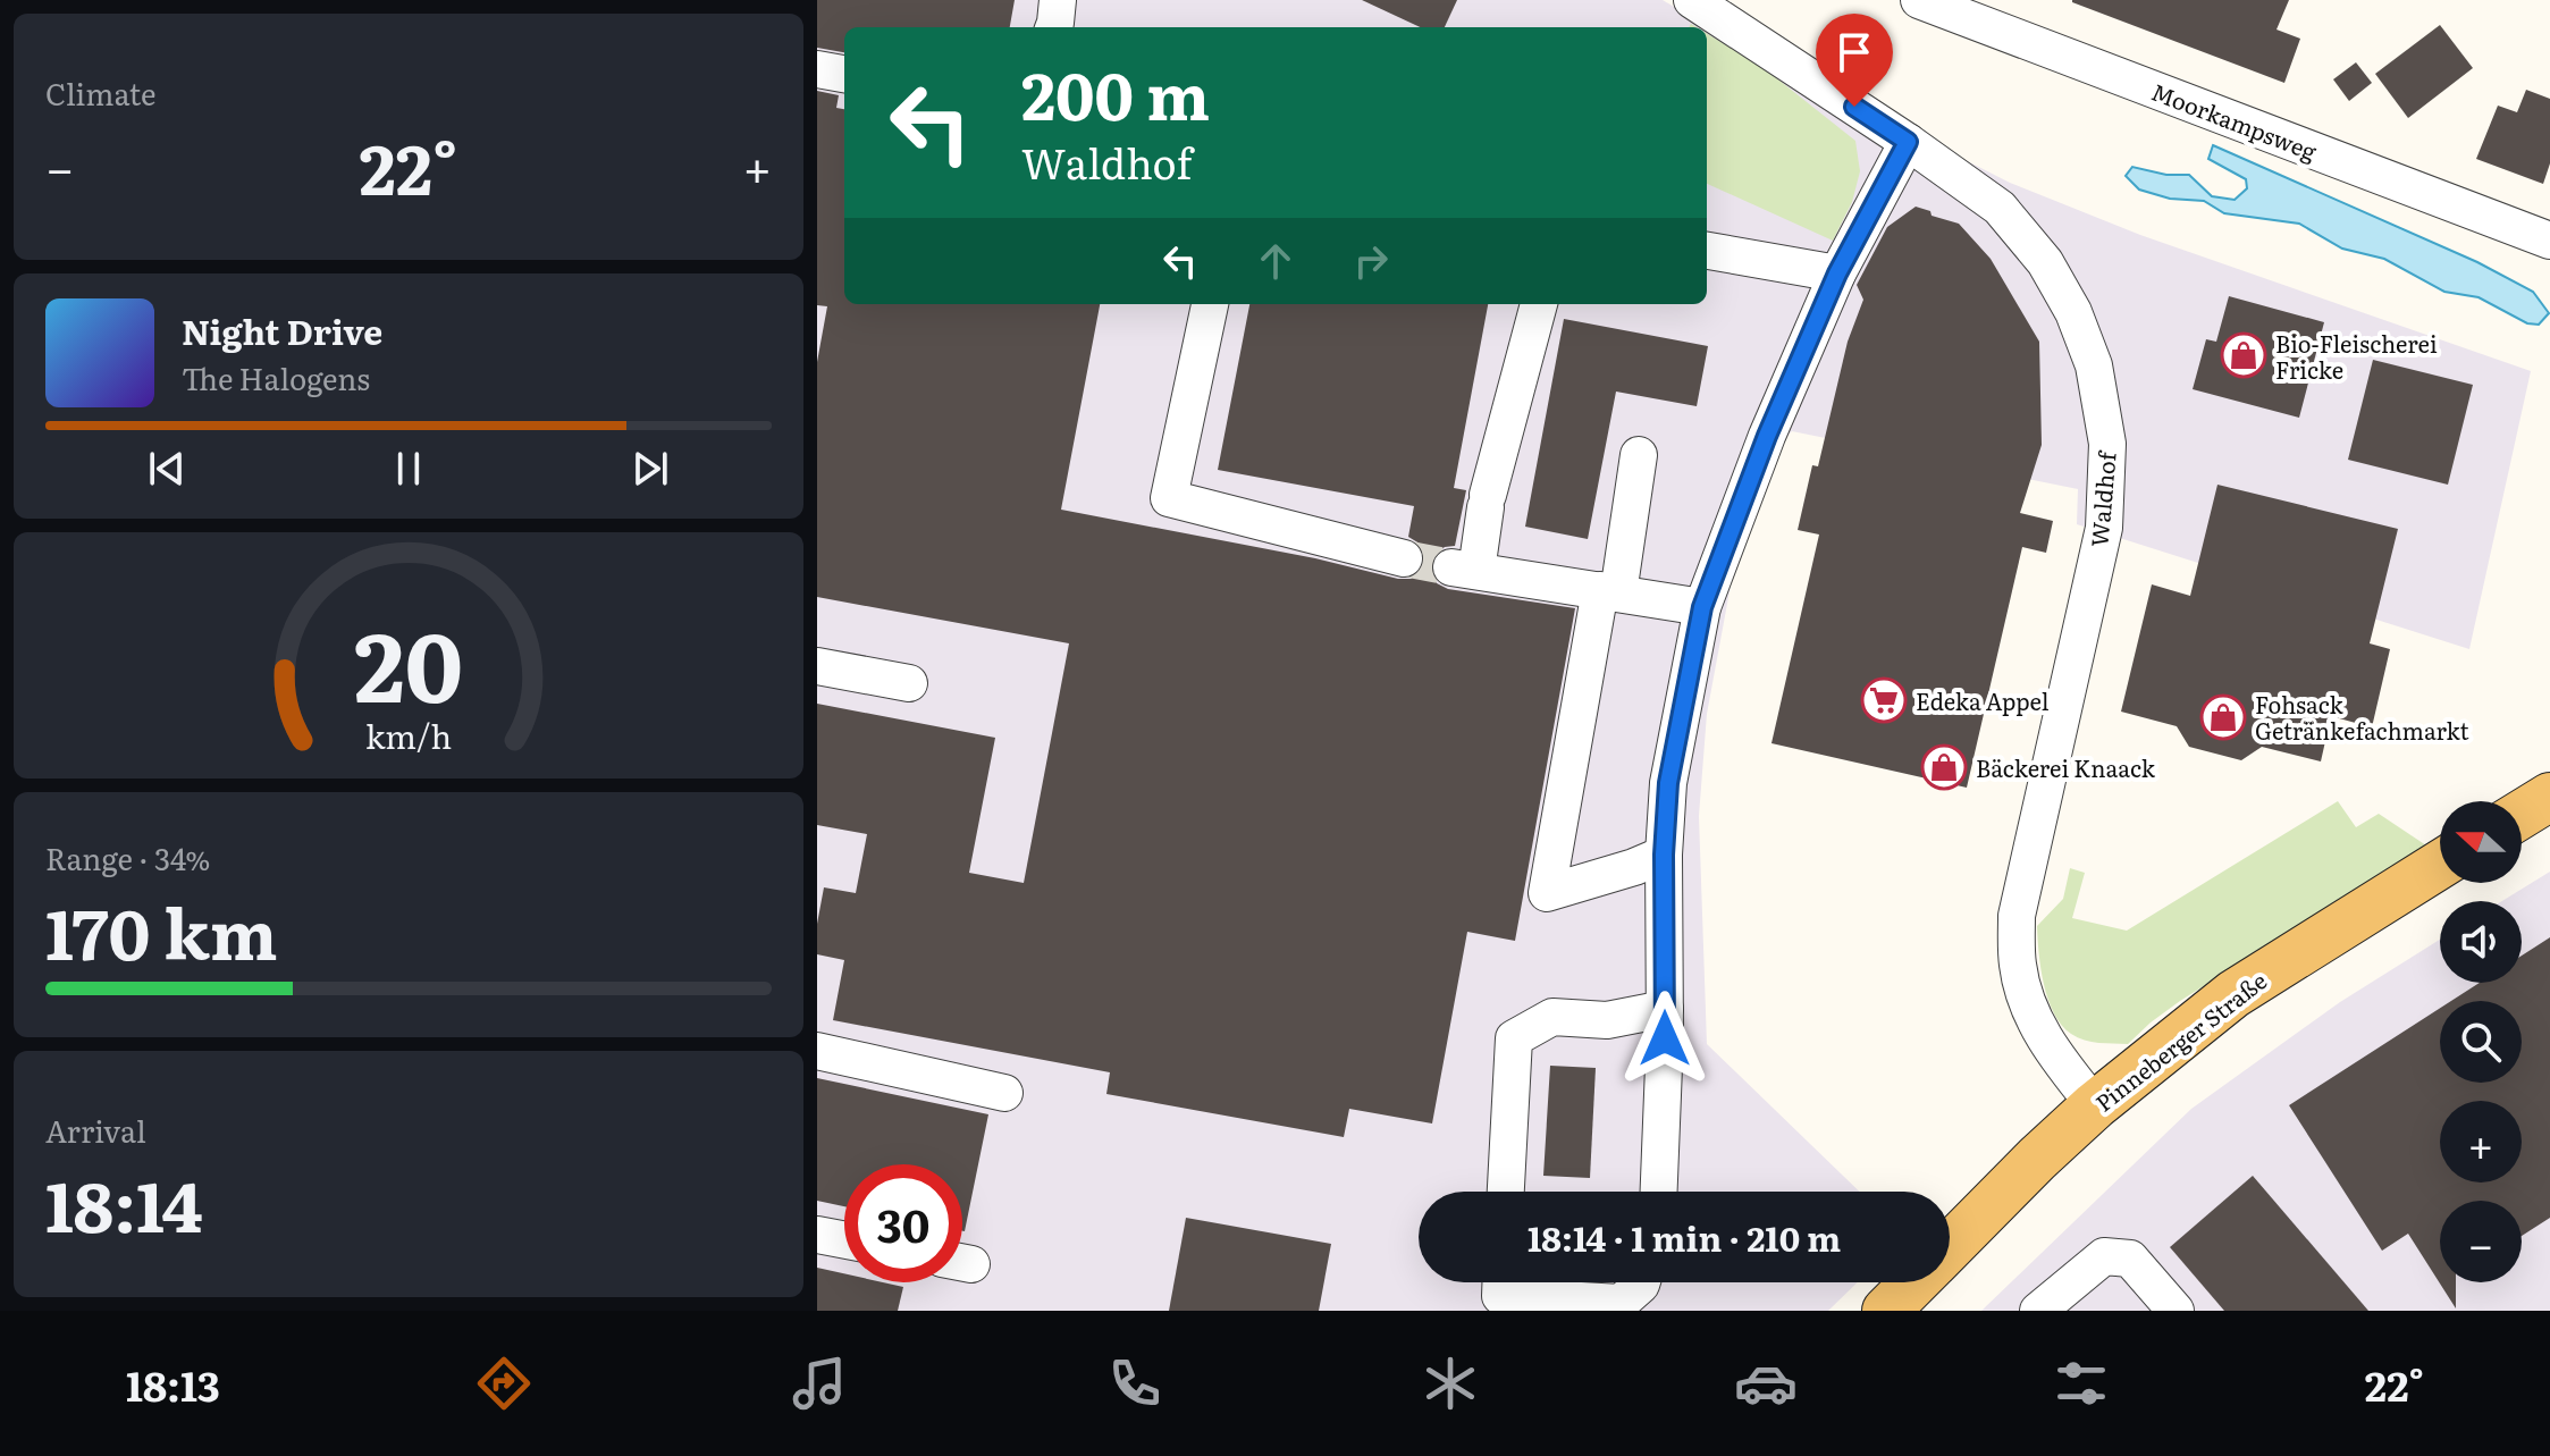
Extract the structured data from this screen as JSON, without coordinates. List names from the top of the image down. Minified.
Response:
{"streets":{"main road":["Pinneberger Straße"],"street":["Moorkampsweg","Waldhof"]},"crossings":[["Waldhof","Pinneberger Straße"]],"places":{"shop":["Bio-Fleischerei Fricke","Fohsack Getränkefachmarkt","Bäckerei Knaack"],"supermarket":["Edeka Appel"]},"north":"left","page":{"tile":["Climate",["Range · 34%","170 km"],["Arrival","18:14"]],"turn":["200 m","Waldhof"],"heat":["−","22°","+"],"song":["Night Drive","The Halogens"],"map_buttons":["+","−"],"limit":"30","trip":"18:14 · 1 min · 210 m","tabs":["18:13","22°"],"gauge":["20","km/h"]}}
